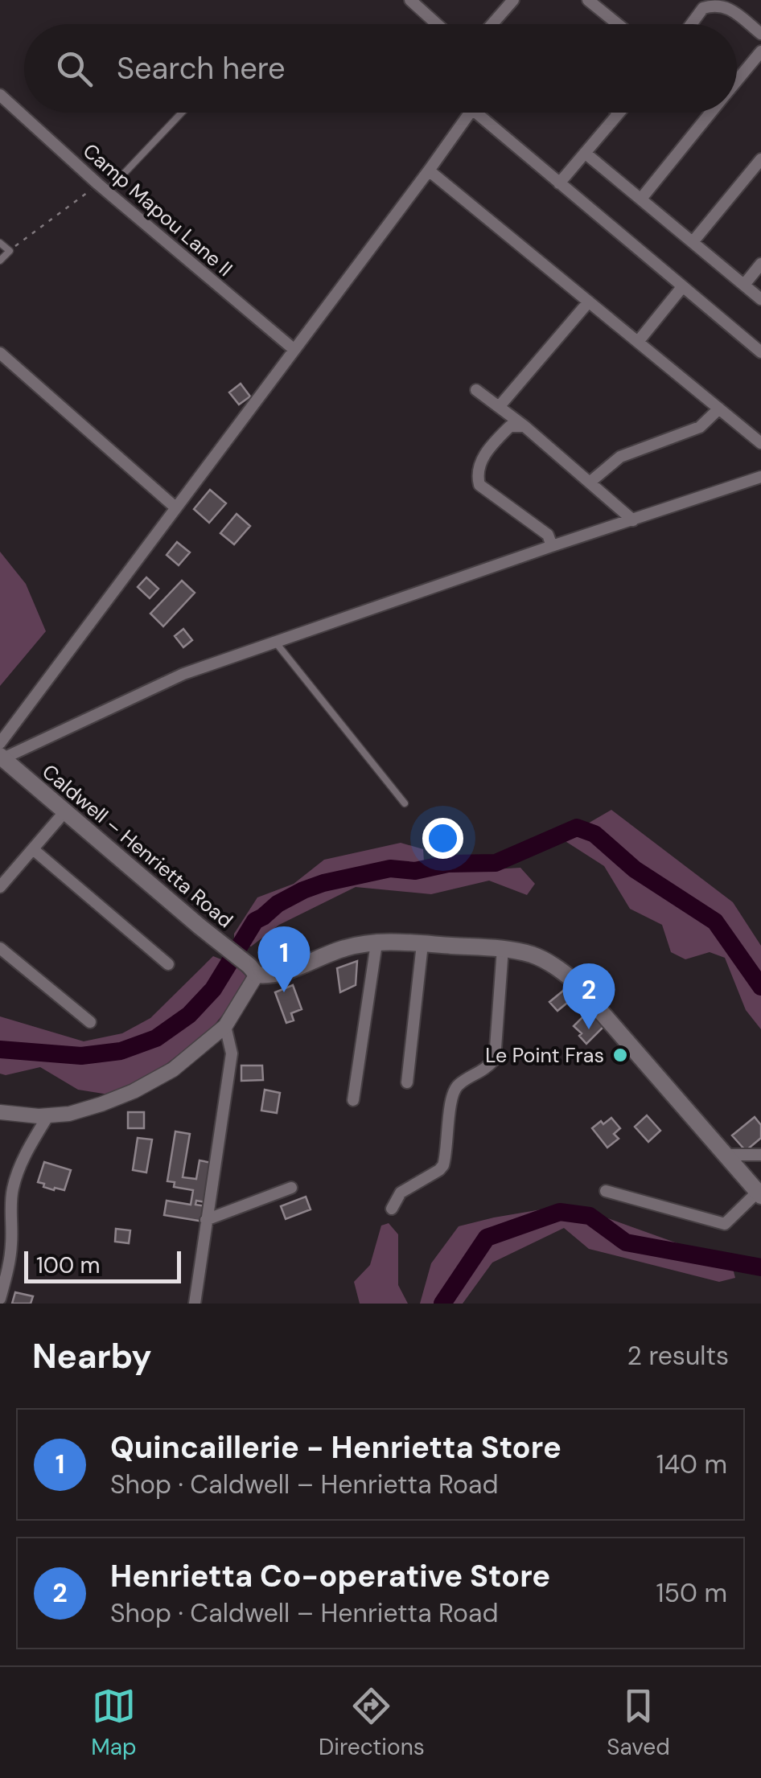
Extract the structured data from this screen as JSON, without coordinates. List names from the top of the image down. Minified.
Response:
{"streets":{"main road":["Caldwell – Henrietta Road"],"street":["Camp Mapou Lane II"]},"places":["Le Point Fras"],"scale_bar":"100 m","page":{"search":"Search here","pins":["1","2"],"scale":"100 m","heading":["Nearby","2 results"],"list":[{"mark":"1","name":"Quincaillerie - Henrietta Store","note":"Shop · Caldwell – Henrietta Road","value":"140 m"},{"mark":"2","name":"Henrietta Co-operative Store","note":"Shop · Caldwell – Henrietta Road","value":"150 m"}],"nav":["Map","Directions","Saved"]}}
